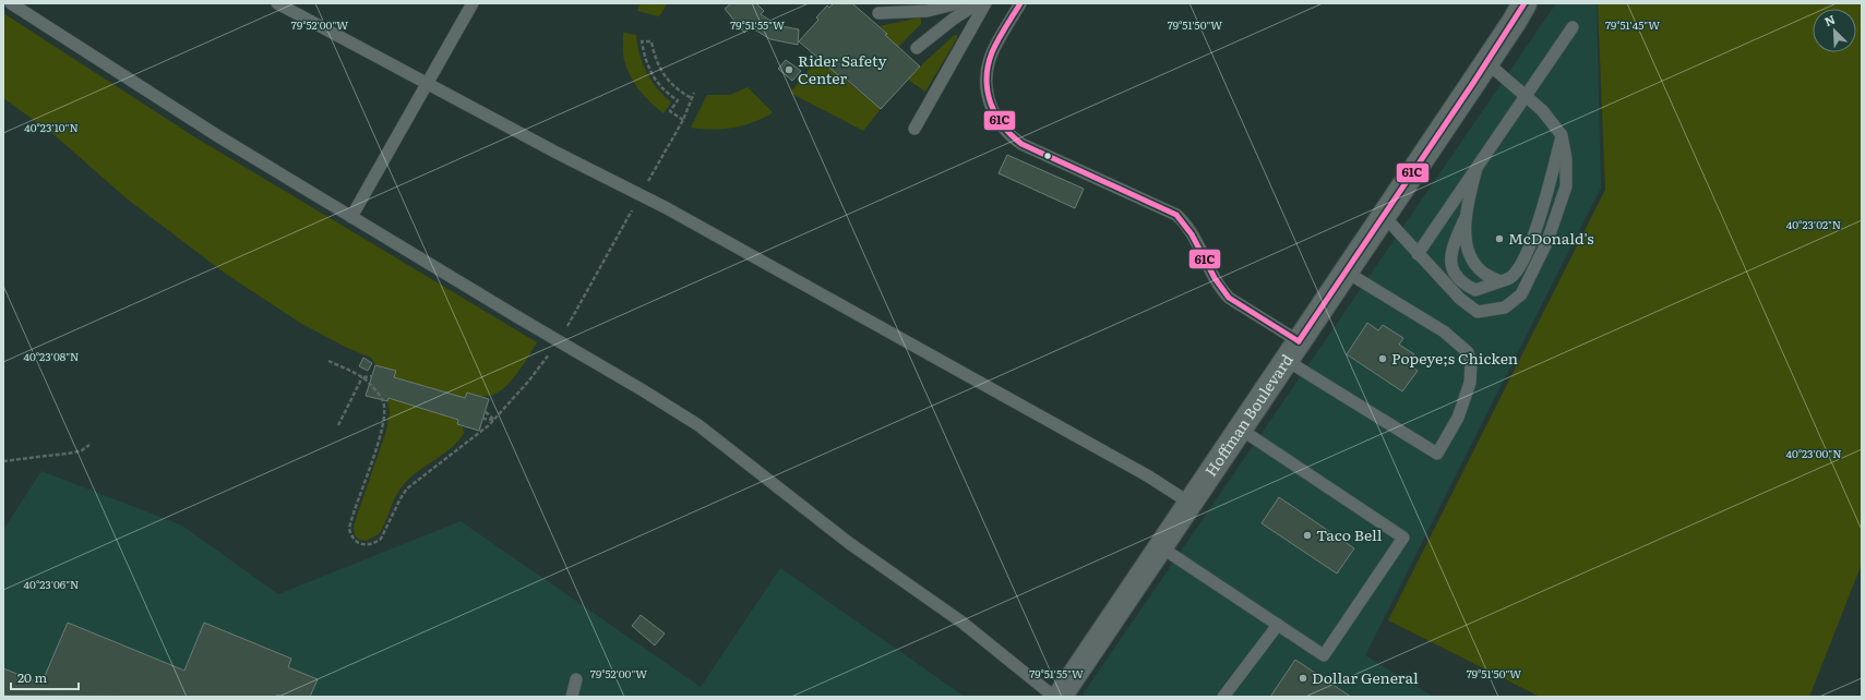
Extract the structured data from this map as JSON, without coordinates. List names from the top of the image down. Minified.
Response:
{"streets":{"street":["Hoffman Boulevard"]},"places":["Rider Safety Center","McDonald's","Popeye;s Chicken","Taco Bell","Dollar General"],"lines":["transit line 61C"],"scale_bar":"20 m","north":"top left","coordinates":["79°52'00\"W","79°51'55\"W","79°51'50\"W","79°51'45\"W","40°23'10\"N","40°23'02\"N","40°23'08\"N","40°23'00\"N","40°23'06\"N"]}
